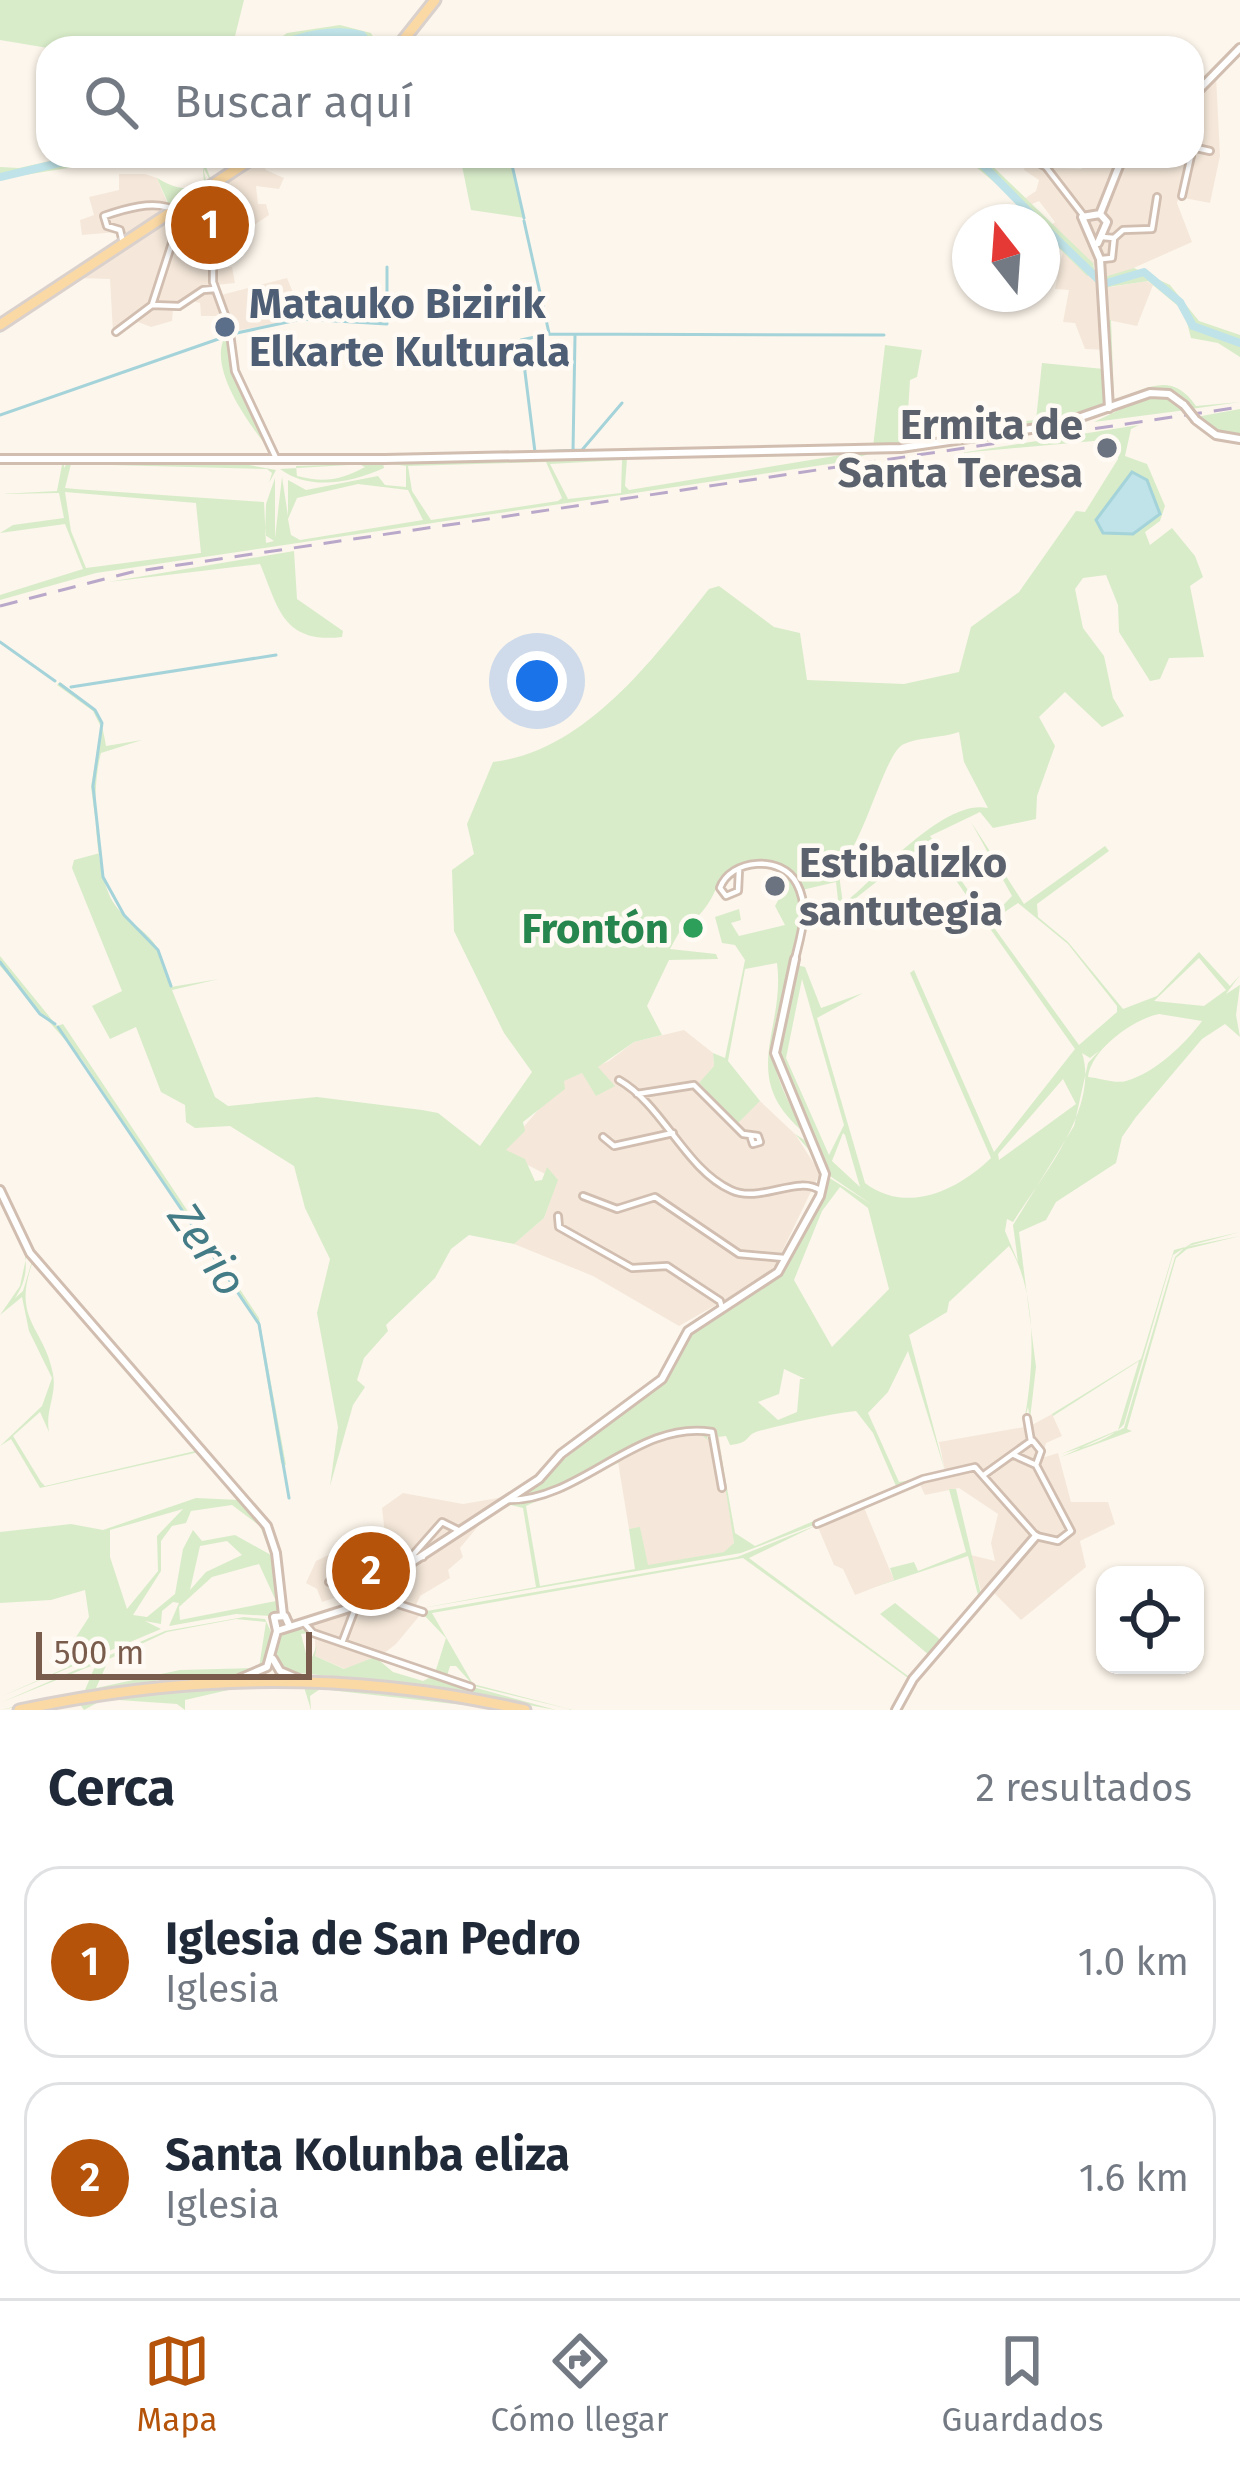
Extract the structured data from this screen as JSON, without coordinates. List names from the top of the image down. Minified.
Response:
{"water":["Zerio"],"places":["Matauko Bizirik Elkarte Kulturala","Ermita de Santa Teresa","Estibalizko santutegia","Frontón"],"scale_bar":"500 m","north":"top","page":{"search":"Buscar aquí","pins":["1","2"],"scale":"500 m","heading":["Cerca","2 resultados"],"list":[{"mark":"1","name":"Iglesia de San Pedro","note":"Iglesia","value":"1.0 km"},{"mark":"2","name":"Santa Kolunba eliza","note":"Iglesia","value":"1.6 km"}],"nav":["Mapa","Cómo llegar","Guardados"]}}
